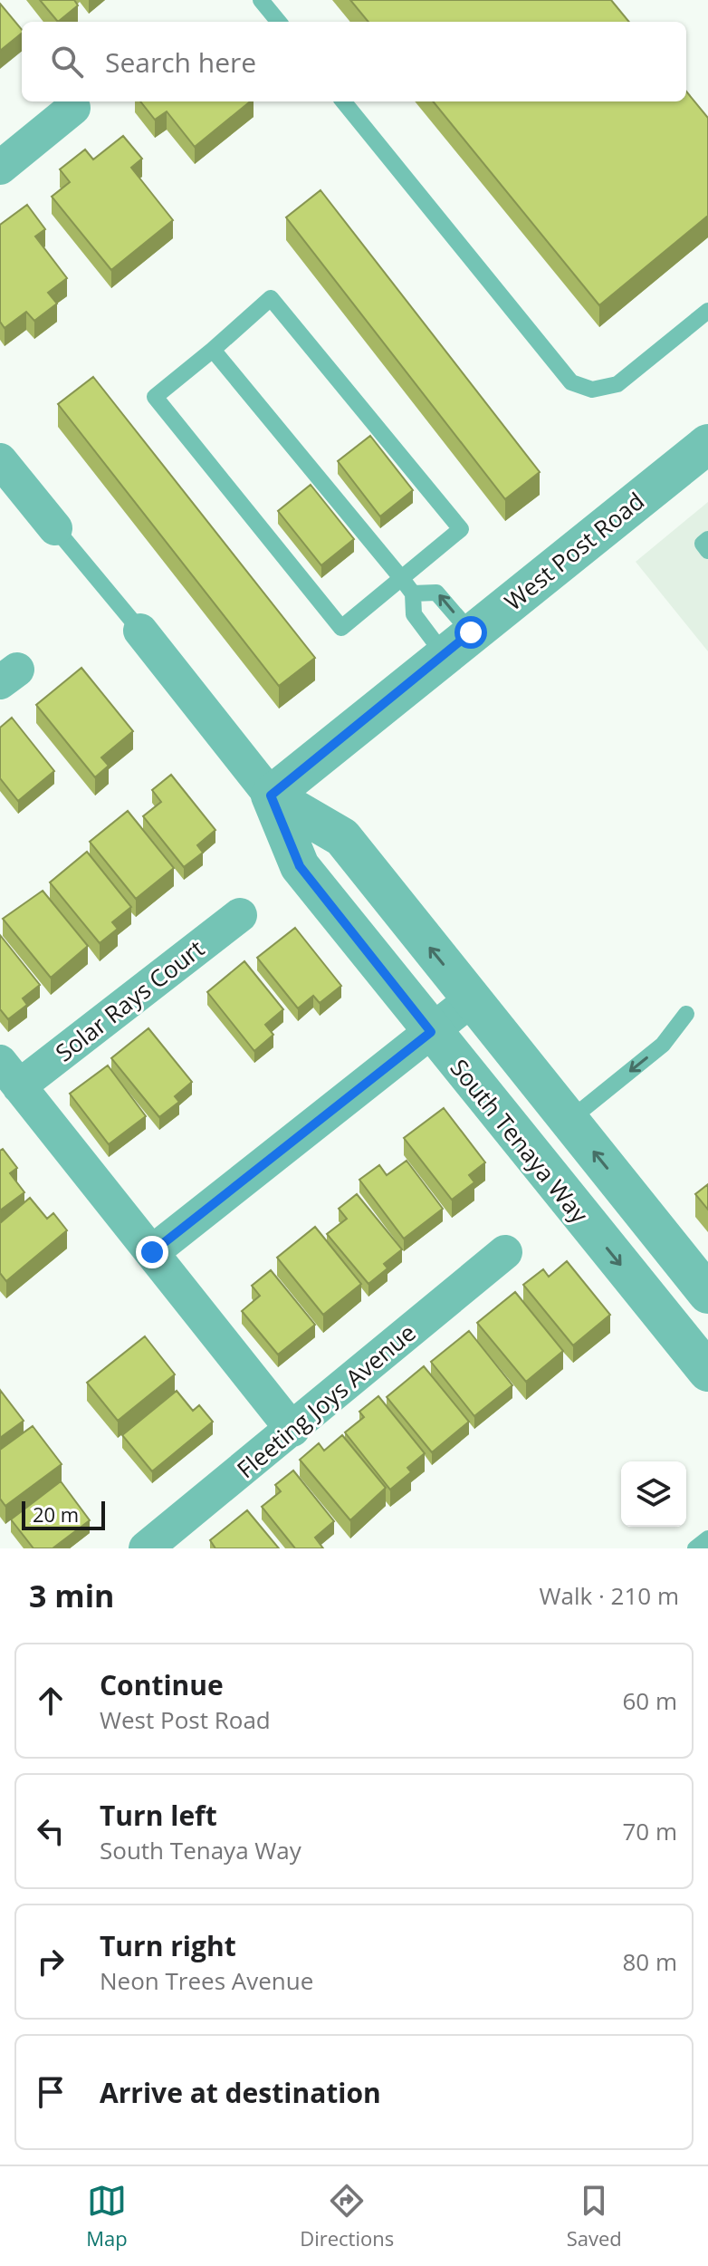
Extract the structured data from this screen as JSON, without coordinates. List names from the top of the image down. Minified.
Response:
{"streets":{"street":["West Post Road","Solar Rays Court","South Tenaya Way","Fleeting Joys Avenue"]},"crossings":[["West Post Road","South Tenaya Way"]],"scale_bar":"20 m","page":{"search":"Search here","scale":"20 m","heading":["3 min","Walk · 210 m"],"list":[["Continue","West Post Road","60 m"],["Turn left","South Tenaya Way","70 m"],["Turn right","Neon Trees Avenue","80 m"],"Arrive at destination"],"nav":["Map","Directions","Saved"]}}
